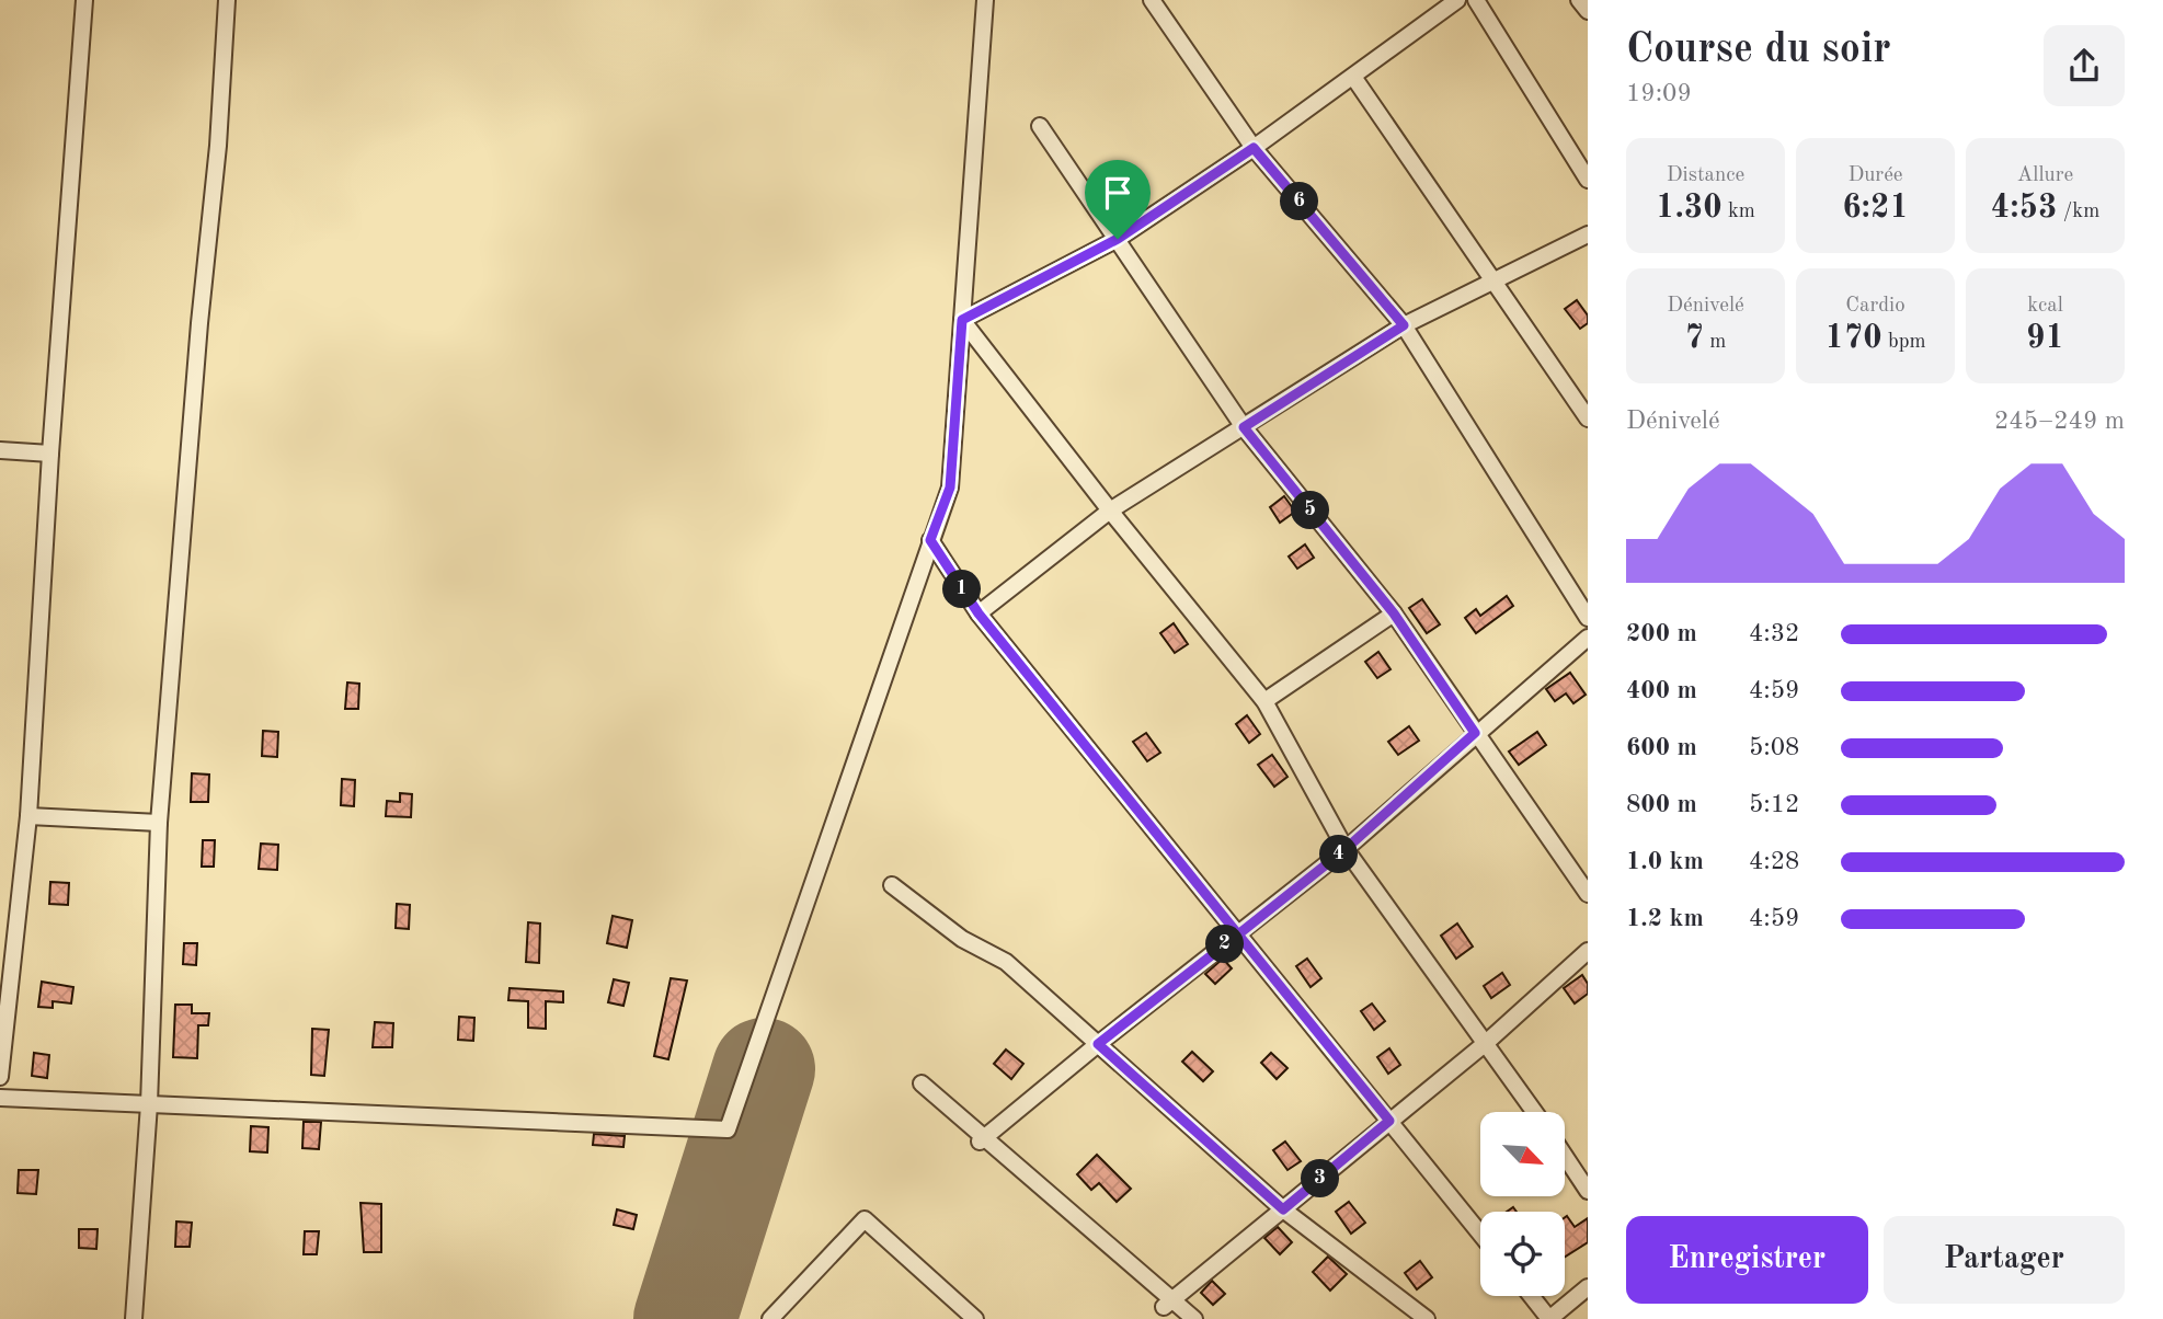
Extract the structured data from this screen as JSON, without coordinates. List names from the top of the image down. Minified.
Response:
{"north":"bottom right","page":{"heading":["Course du soir","19:09"],"stats":[["Distance","1.30 km"],["Durée","6:21"],["Allure","4:53 /km"],["Dénivelé","7 m"],["Cardio","170 bpm"],["kcal","91"]],"pins":["6","5","1","4","2","3"],"chart":["Dénivelé","245–249 m"],"list":[{"name":"200 m","note":"4:32"},{"name":"400 m","note":"4:59"},{"name":"600 m","note":"5:08"},{"name":"800 m","note":"5:12"},{"name":"1.0 km","note":"4:28"},{"name":"1.2 km","note":"4:59"}],"buttons":["Enregistrer","Partager"]}}
